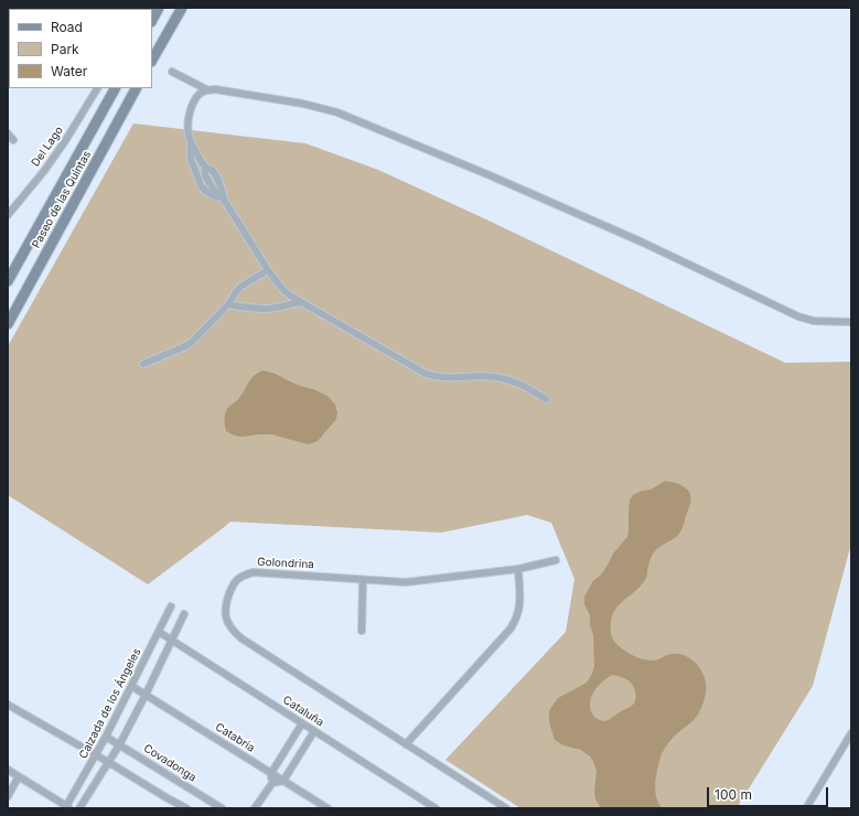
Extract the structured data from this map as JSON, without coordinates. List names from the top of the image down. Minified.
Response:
{"streets":{"main road":["Paseo de las Quintas"],"street":["Del Lago","Golondrina","Calzada de los Ángeles","Cataluña","Catabria","Covadonga"]},"crossings":[["Calzada de los Ángeles","Cataluña"],["Calzada de los Ángeles","Catabria"],["Calzada de los Ángeles","Covadonga"]],"legend":["Road","Park","Water"],"scale_bar":"100 m"}
